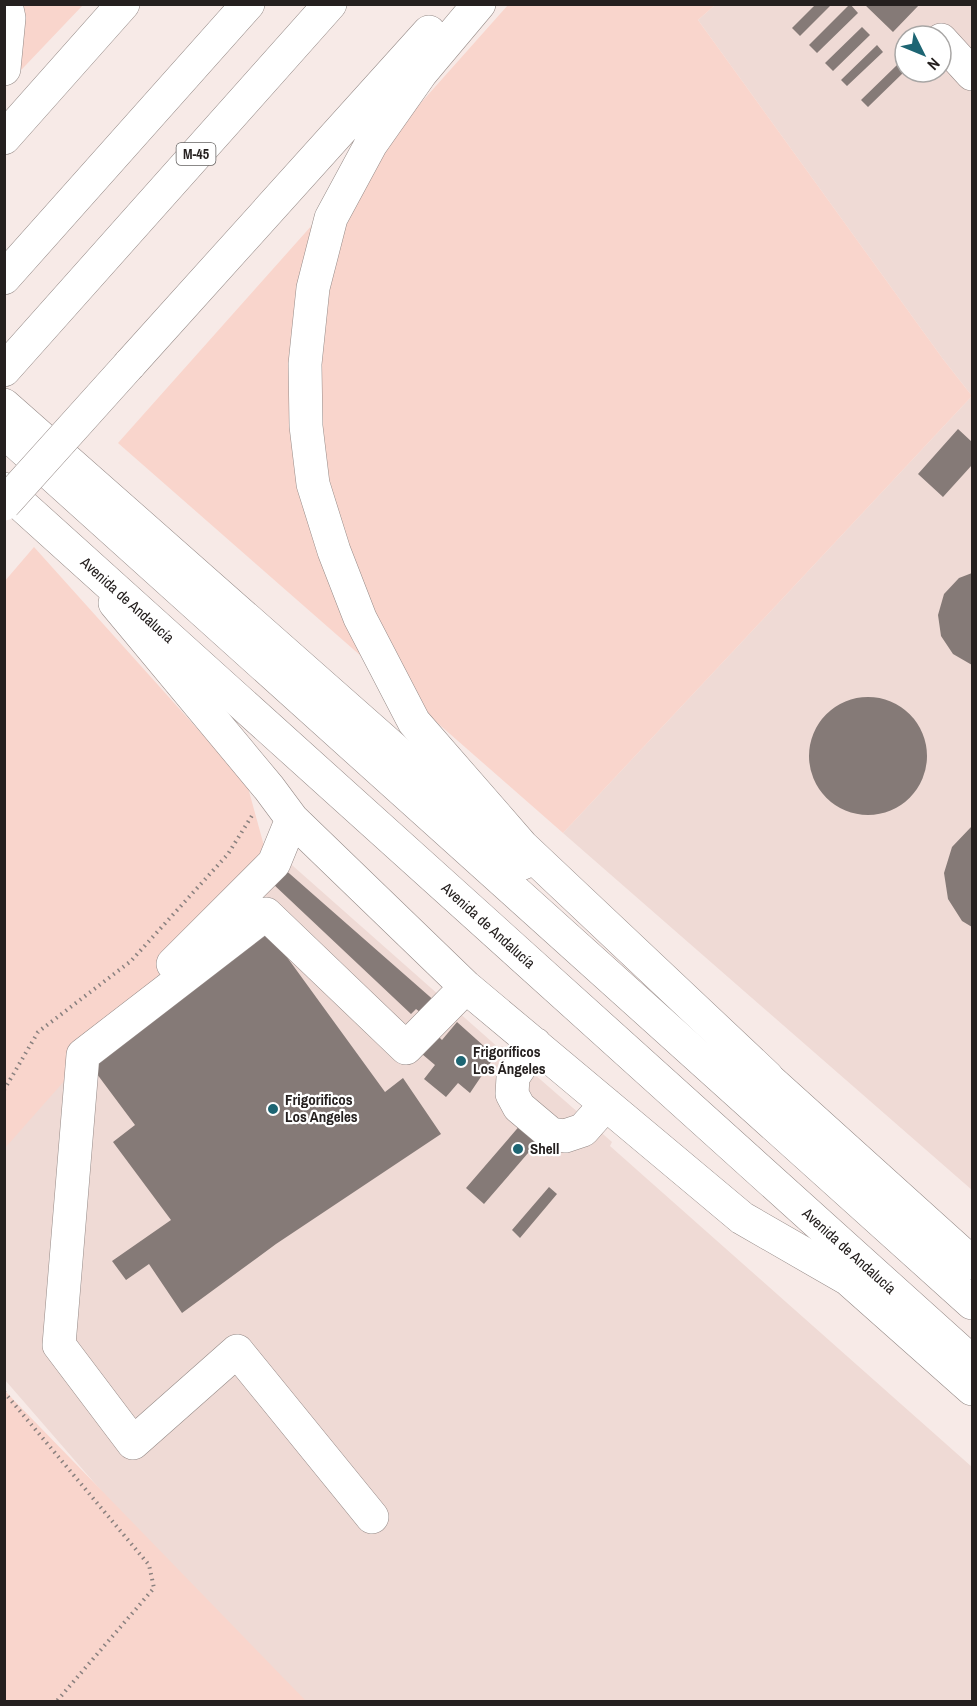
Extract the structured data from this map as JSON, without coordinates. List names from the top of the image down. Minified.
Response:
{"streets":{"main road":["M-45","Avenida de Andalucía"]},"places":["Frigoríficos Los Ángeles","Frigorificos Los Angeles","Shell"],"north":"bottom right"}
